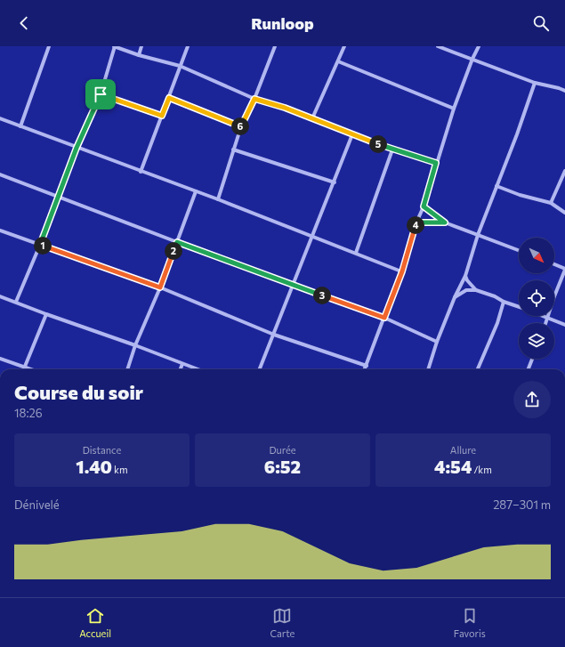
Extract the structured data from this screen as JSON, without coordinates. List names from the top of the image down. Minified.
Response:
{"north":"bottom right","page":{"header":"Runloop","pins":["6","5","4","1","2","3"],"heading":["Course du soir","18:26"],"stats":[["Distance","1.40 km"],["Durée","6:52"],["Allure","4:54 /km"]],"chart":["Dénivelé","287–301 m"],"tabs":["Accueil","Carte","Favoris"]}}
